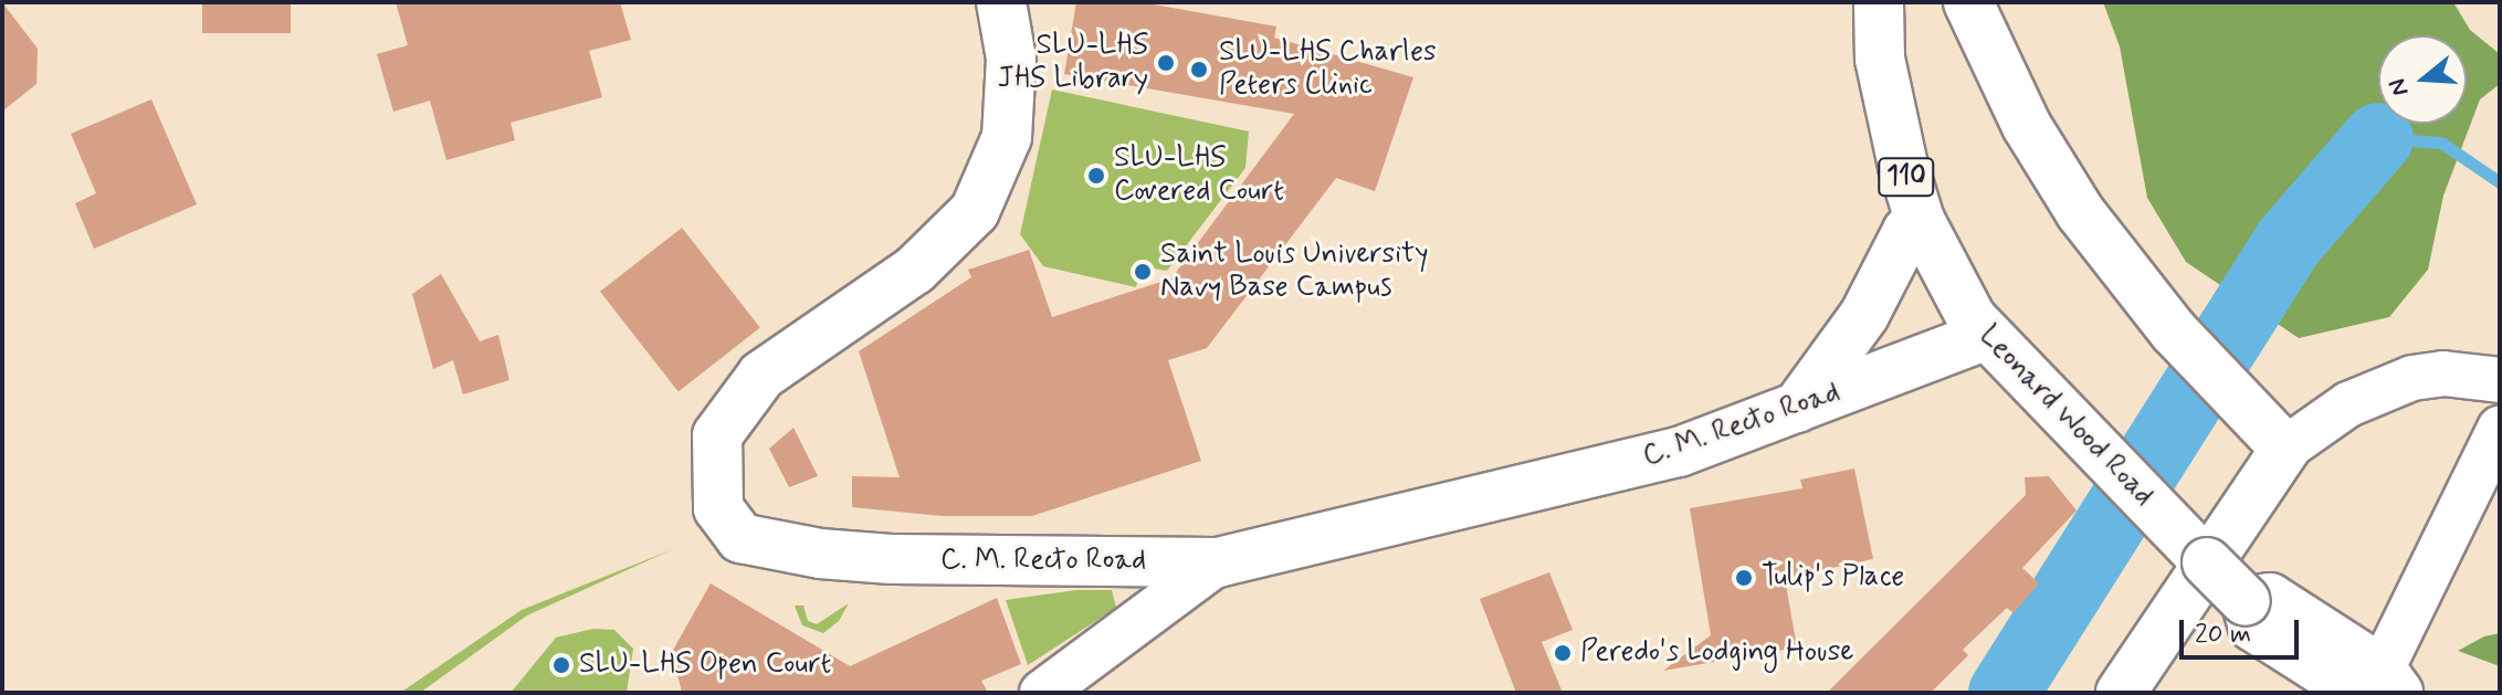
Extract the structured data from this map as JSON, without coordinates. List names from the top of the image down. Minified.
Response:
{"streets":{"main road":["110","Leonard Wood Road","C. M. Recto Road"]},"crossings":[["Leonard Wood Road","C. M. Recto Road"]],"places":["SLU-LHS JHS Library","SLU-LHS Charles Peters Clinic","SLU-LHS Covered Court","Saint Louis University Navy Base Campus","Tulip's Place","Peredo's Lodging House","SLU-LHS Open Court"],"scale_bar":"20 m","north":"left"}
